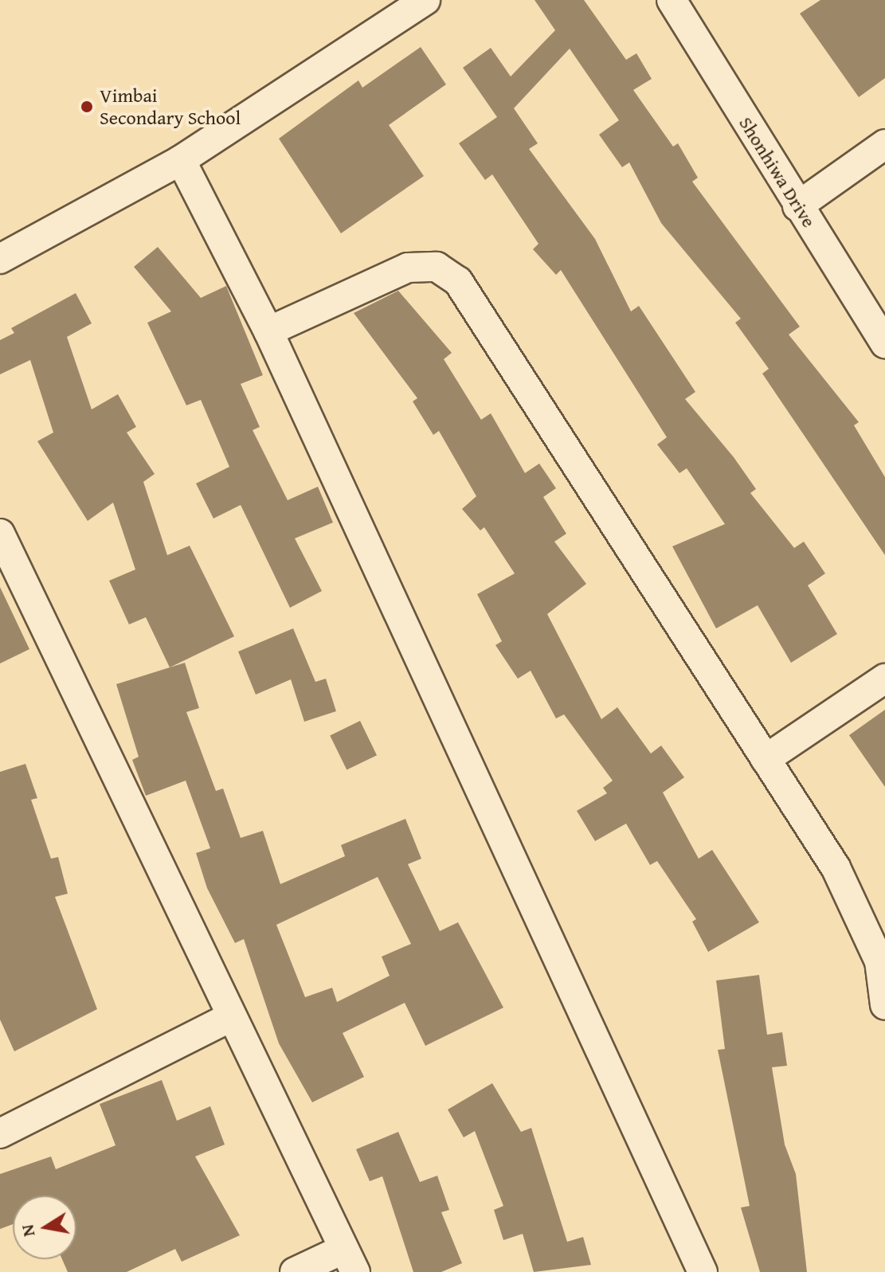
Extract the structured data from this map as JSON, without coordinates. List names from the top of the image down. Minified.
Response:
{"streets":{"street":["Shonhiwa Drive"]},"places":["Vimbai Secondary School"],"north":"left"}
